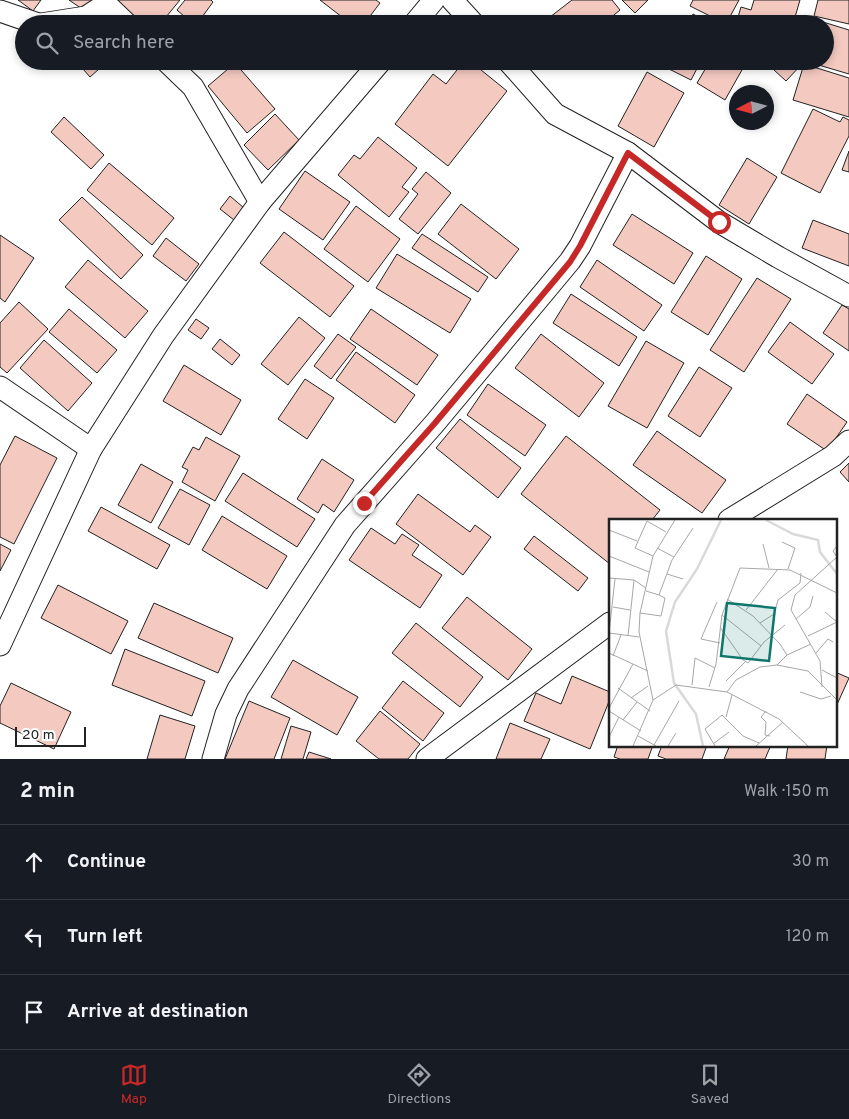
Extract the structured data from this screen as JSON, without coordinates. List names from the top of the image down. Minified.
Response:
{"scale_bar":"20 m","north":"left","page":{"search":"Search here","scale":"20 m","heading":["2 min","Walk · 150 m"],"list":[["Continue","30 m"],["Turn left","120 m"],"Arrive at destination"],"nav":["Map","Directions","Saved"]}}
